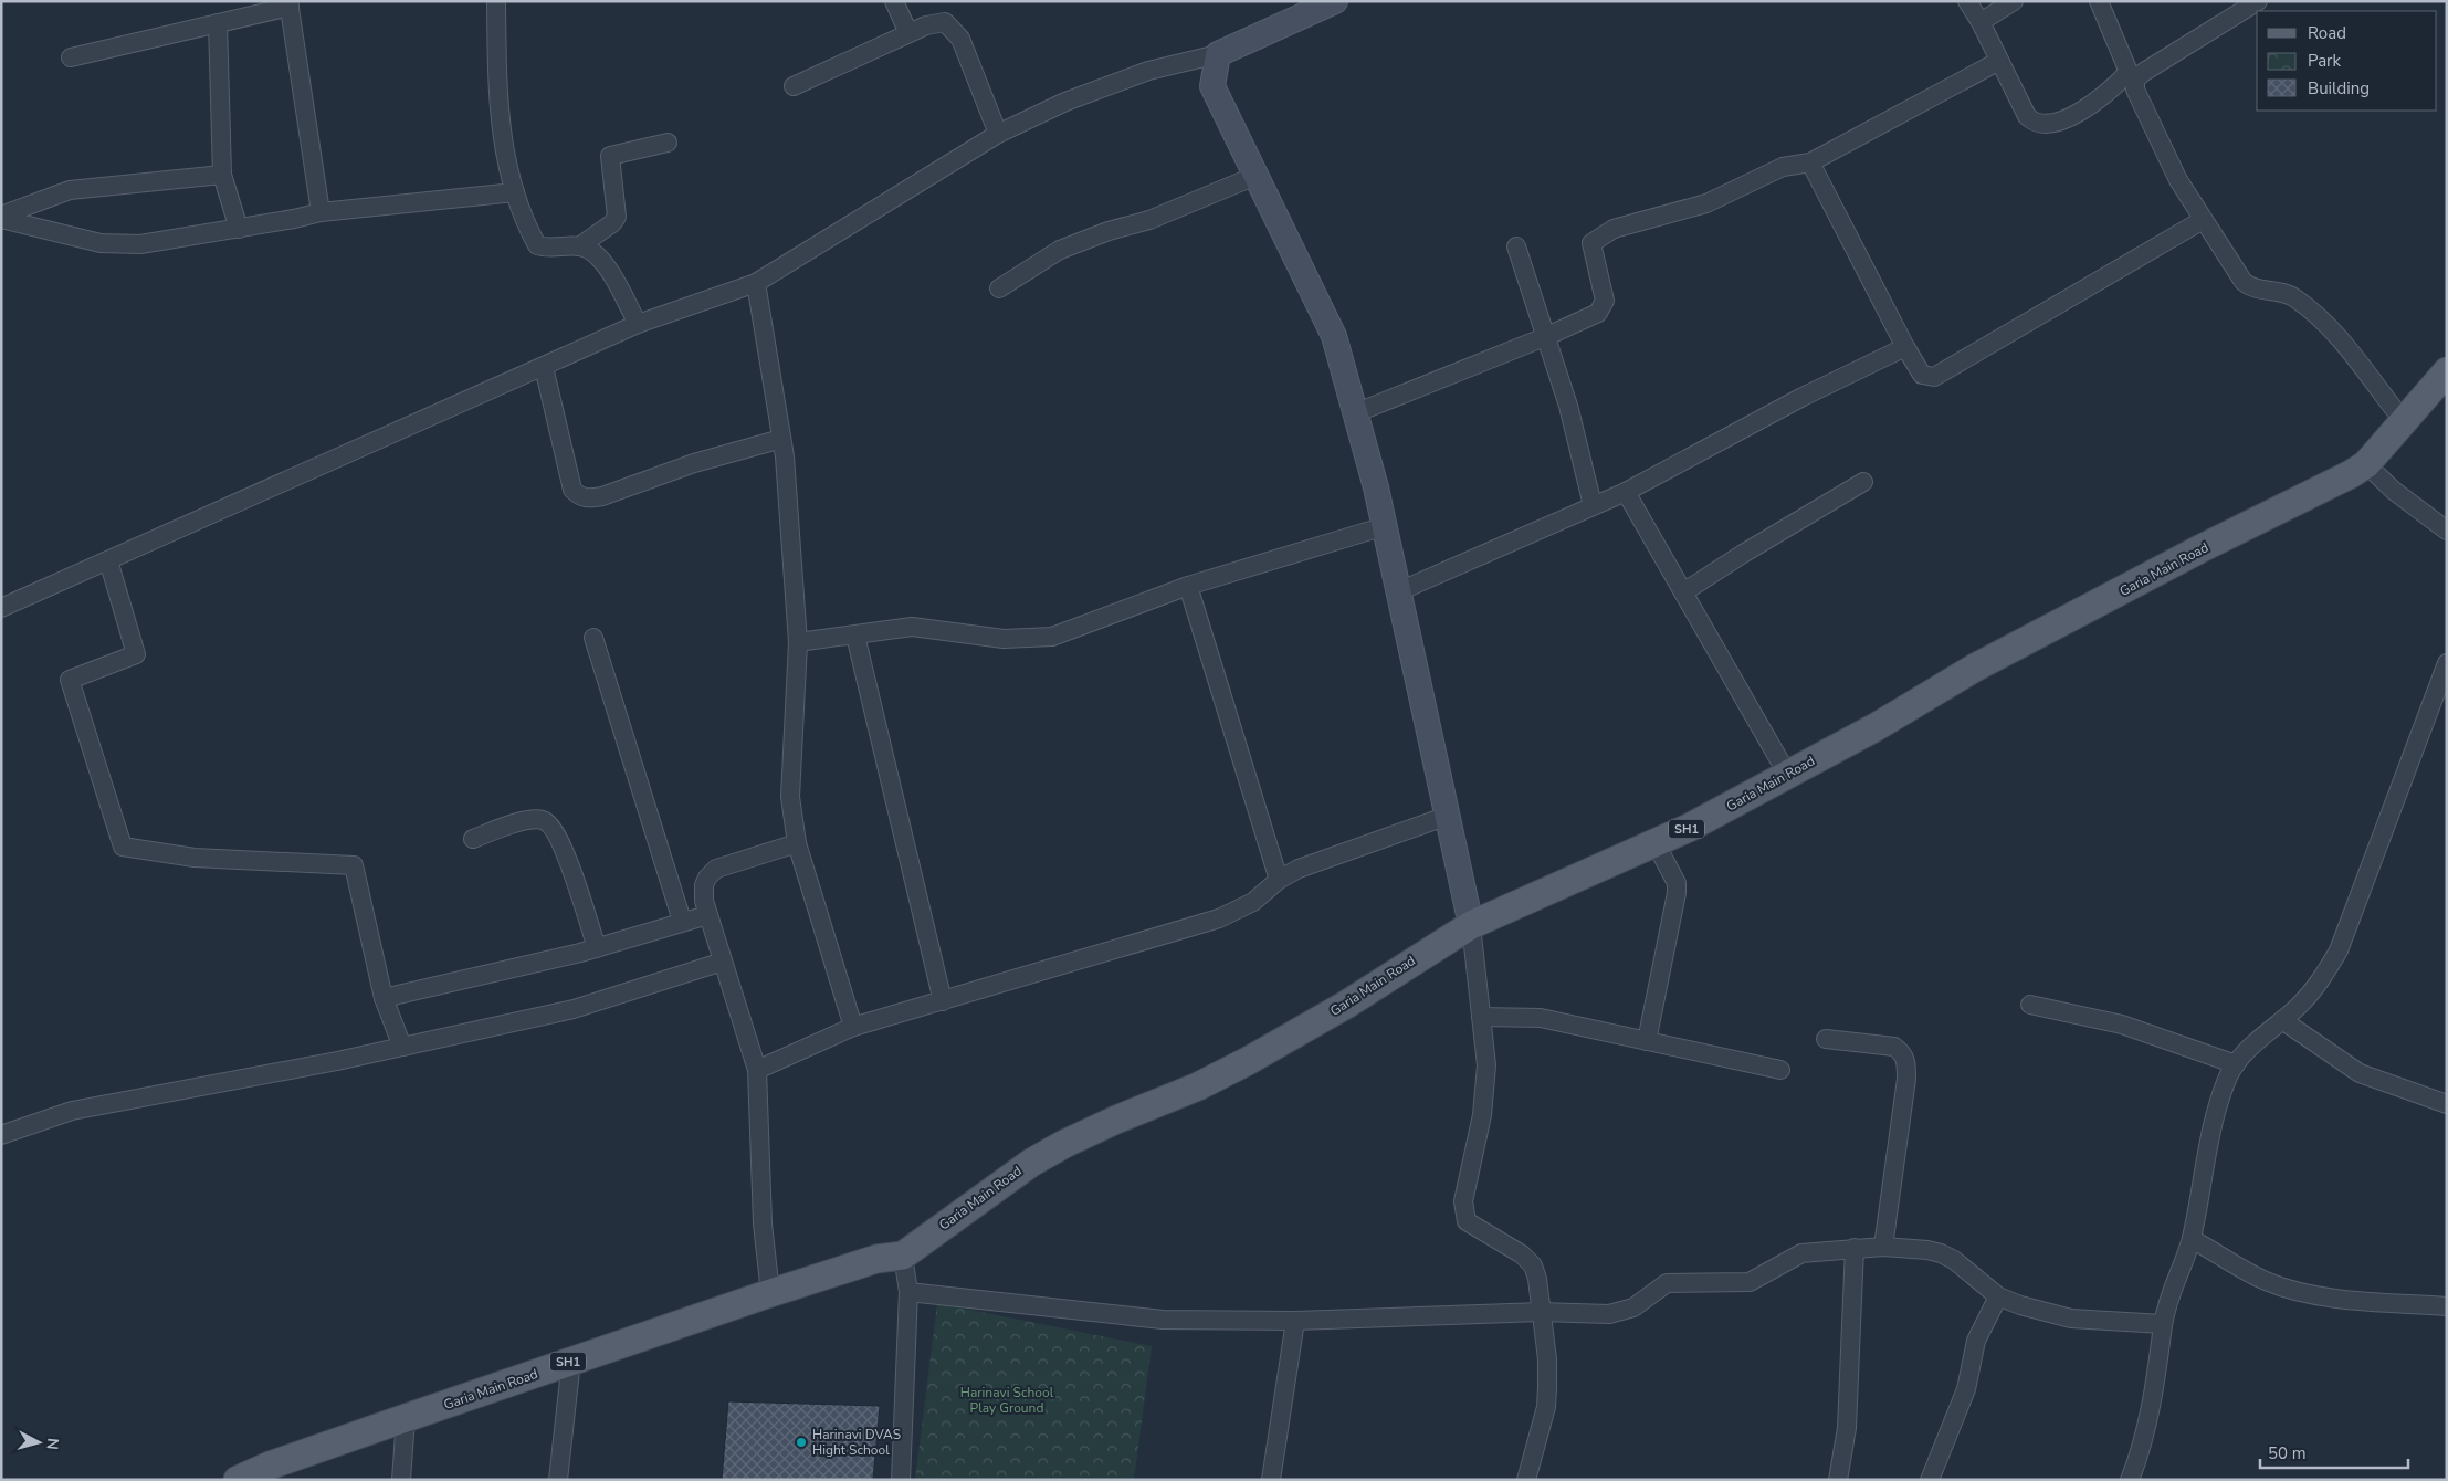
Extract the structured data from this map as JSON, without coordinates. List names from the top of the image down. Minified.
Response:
{"streets":{"main road":["Garia Main Road","SH1"]},"parks":["Harinavi School Play Ground"],"places":["Harinavi DVAS Hight School"],"legend":["Road","Park","Building"],"scale_bar":"50 m","north":"right"}
